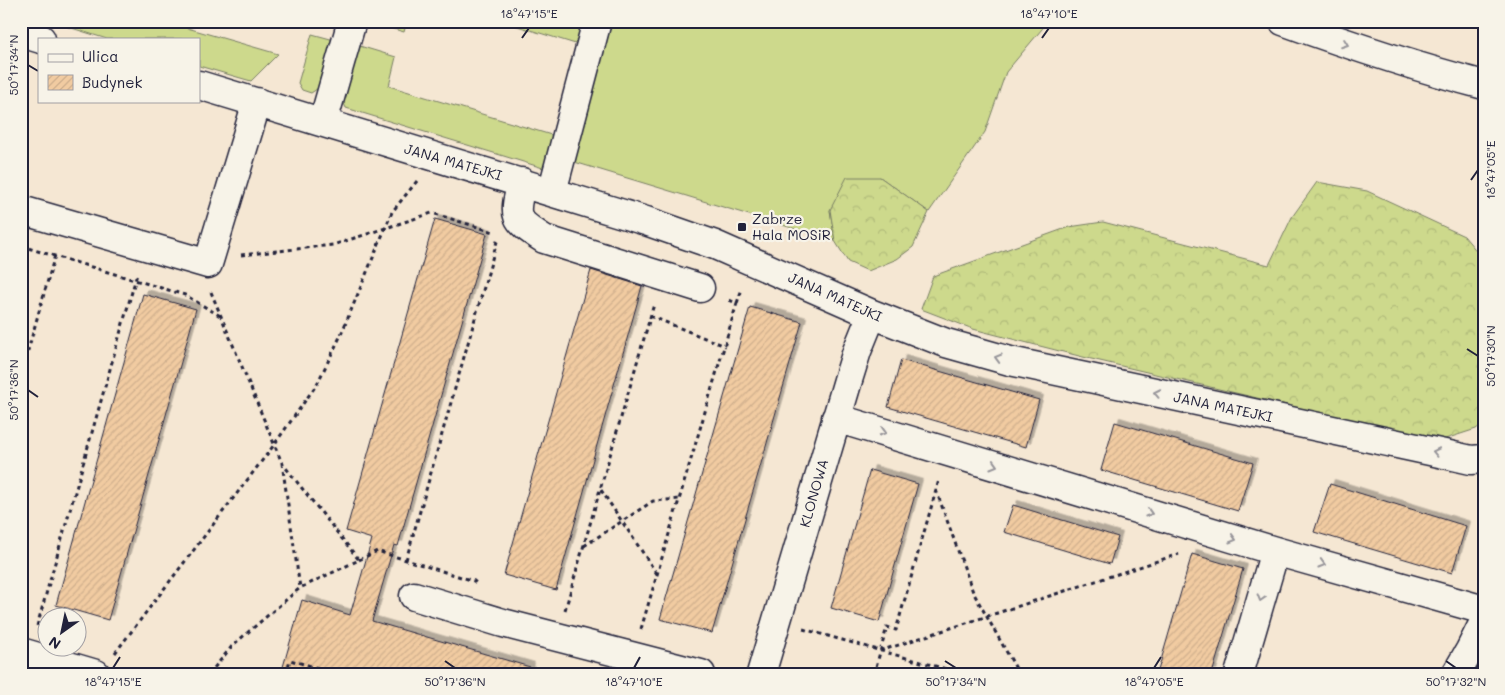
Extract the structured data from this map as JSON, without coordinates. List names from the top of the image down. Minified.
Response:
{"streets":{"street":["JANA MATEJKI","KLONOWA"]},"crossings":[["JANA MATEJKI","KLONOWA"]],"places":{"transit":["Zabrze Hala MOSiR"]},"legend":["Ulica","Budynek"],"north":"bottom left","coordinates":["18°47'15\"E","18°47'10\"E","50°17'34\"N","18°47'05\"E","50°17'30\"N","50°17'36\"N","50°17'32\"N"]}
